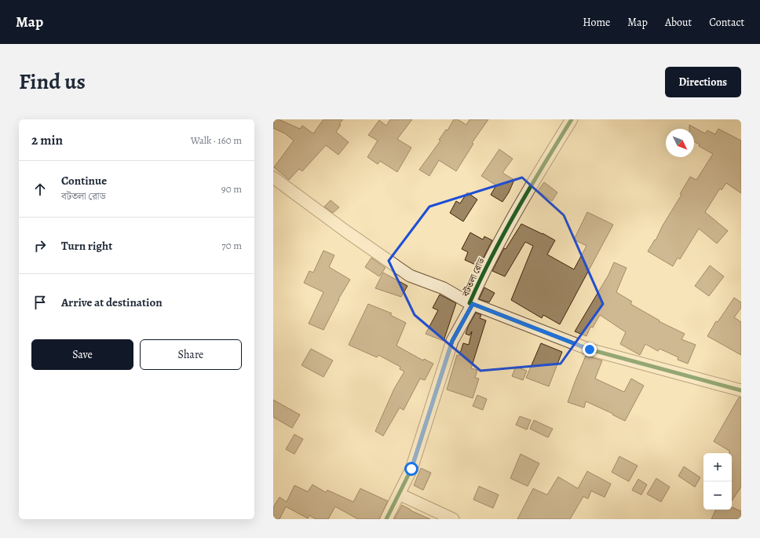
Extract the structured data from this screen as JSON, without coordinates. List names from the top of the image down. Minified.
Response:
{"streets":{"street":["বটতলা রোড"]},"north":"bottom right","page":{"header":"Map","nav":["Home","Map","About","Contact"],"title":"Find us","buttons":["Directions",["Save","Share"]],"heading":["2 min","Walk · 160 m"],"list":[["Continue","বটতলা রোড","90 m"],["Turn right","70 m"],"Arrive at destination"],"map_buttons":["+","−"]}}
